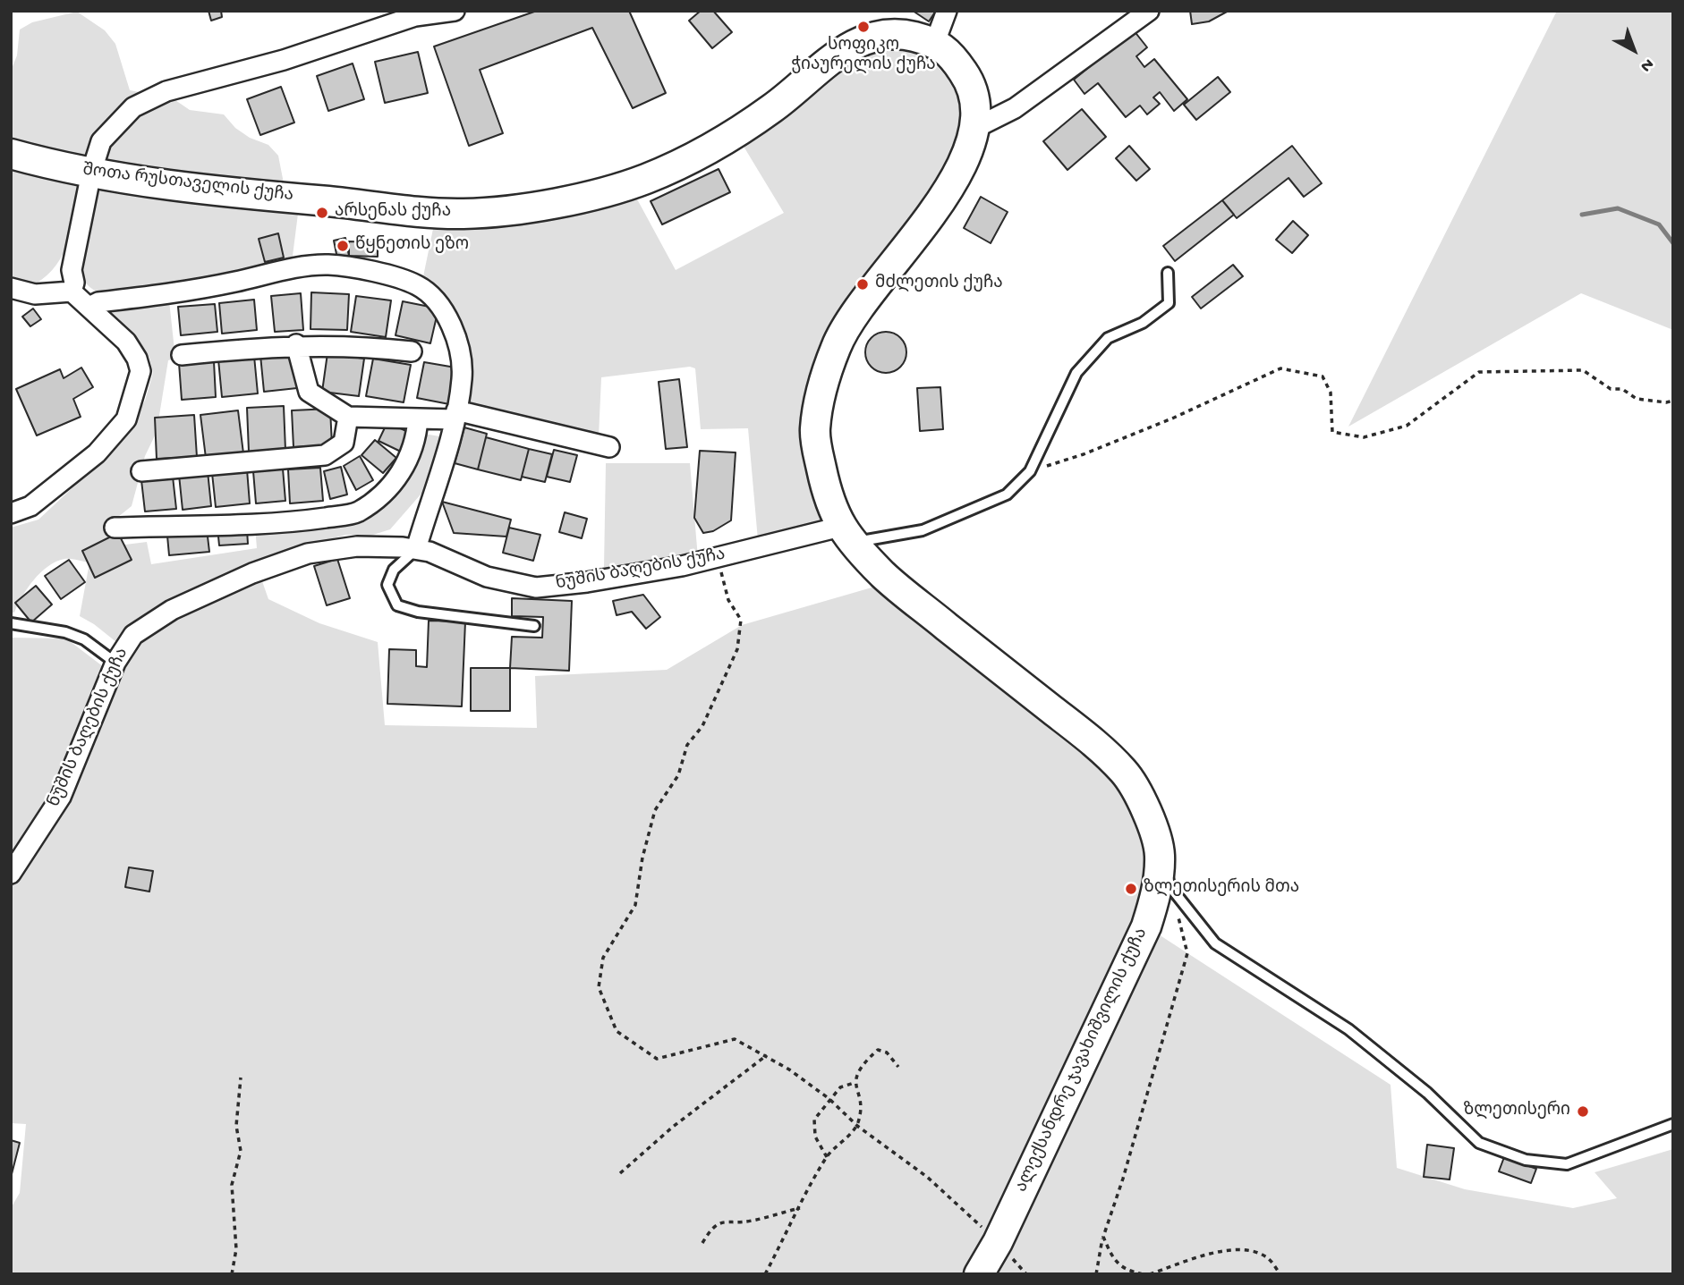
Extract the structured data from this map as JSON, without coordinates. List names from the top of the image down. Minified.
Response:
{"streets":{"main road":["შოთა რუსთაველის ქუჩა","ალექსანდრე ჯავახიშვილის ქუჩა"],"street":["ნუშის ბაღების ქუჩა"]},"crossings":[["შოთა რუსთაველის ქუჩა","ნუშის ბაღების ქუჩა"],["შოთა რუსთაველის ქუჩა","ალექსანდრე ჯავახიშვილის ქუჩა"],["ნუშის ბაღების ქუჩა","ალექსანდრე ჯავახიშვილის ქუჩა"]],"places":["სოფიკო ჭიაურელის ქუჩა","არსენას ქუჩა","წყნეთის ეზო","მძლეთის ქუჩა","ზლეთისერის მთა","ზლეთისერი"],"north":"bottom right"}
